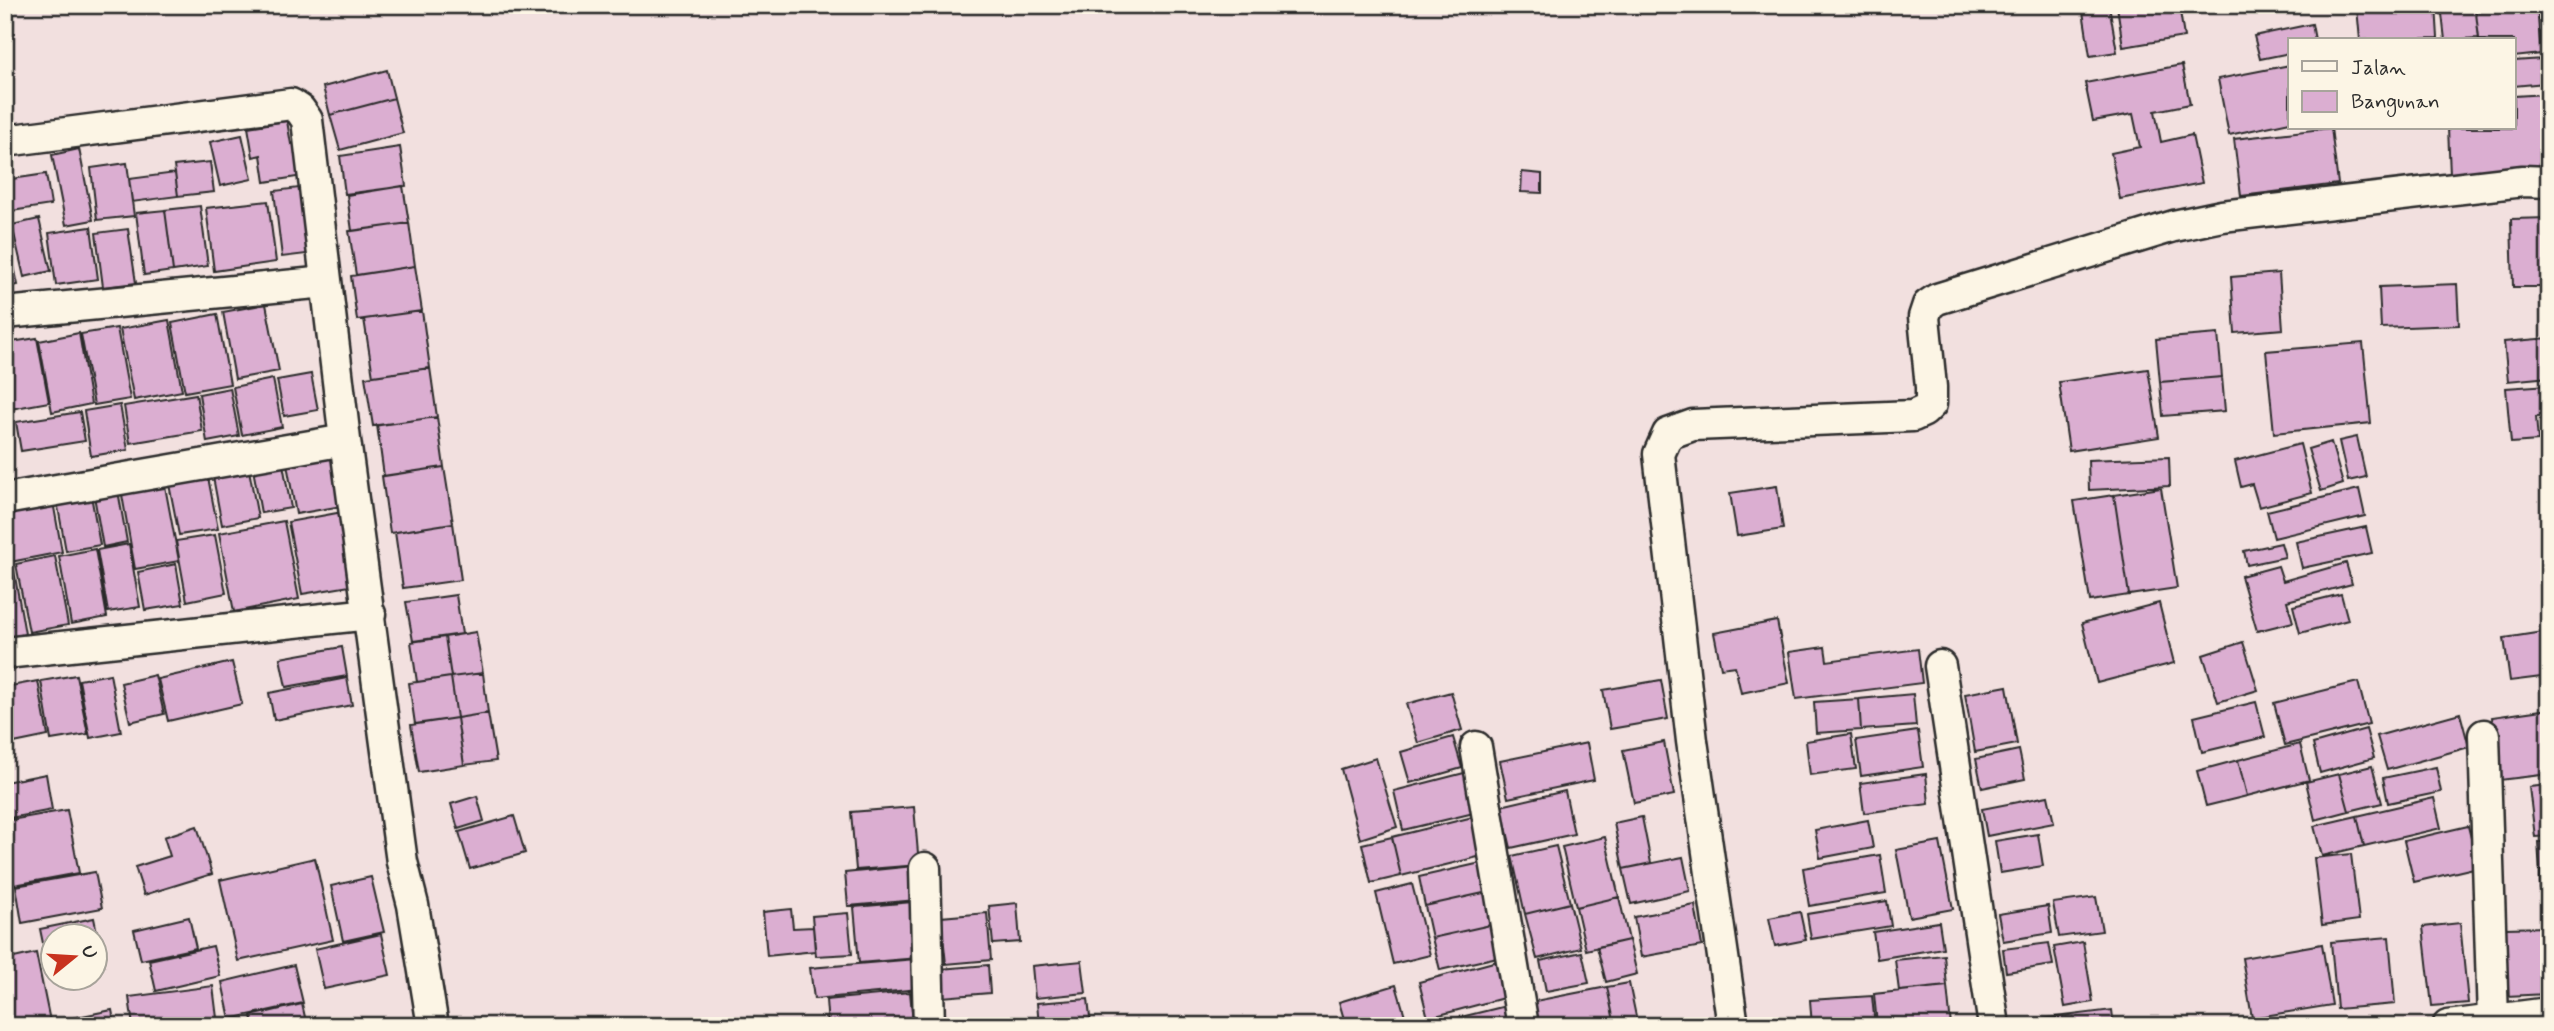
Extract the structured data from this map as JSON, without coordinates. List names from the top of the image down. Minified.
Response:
{"legend":["Jalan","Bangunan"],"north":"right"}
